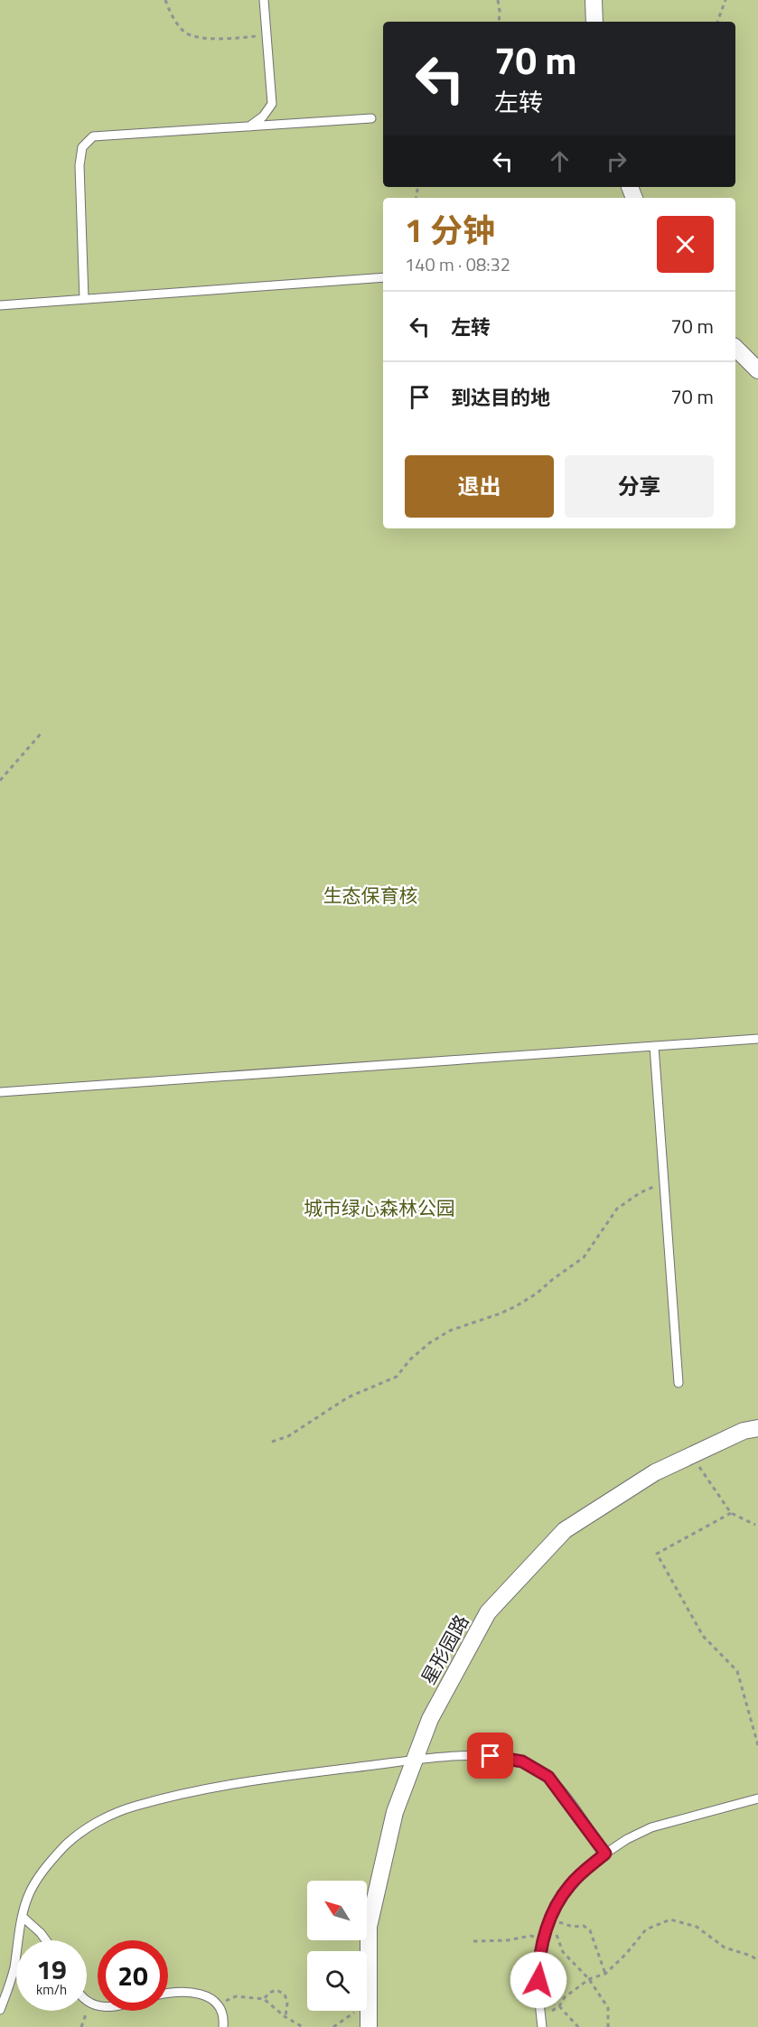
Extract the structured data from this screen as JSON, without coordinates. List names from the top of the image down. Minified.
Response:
{"streets":{"street":["星形园路"]},"parks":["生态保育核","城市绿心森林公园"],"north":"top left","page":{"turn":["70 m","左转"],"heading":["1 分钟","140 m · 08:32"],"list":[{"name":"左转","value":"70 m"},{"name":"到达目的地","value":"70 m"}],"buttons":["退出","分享"],"speed":"19 km/h","limit":"20"}}
